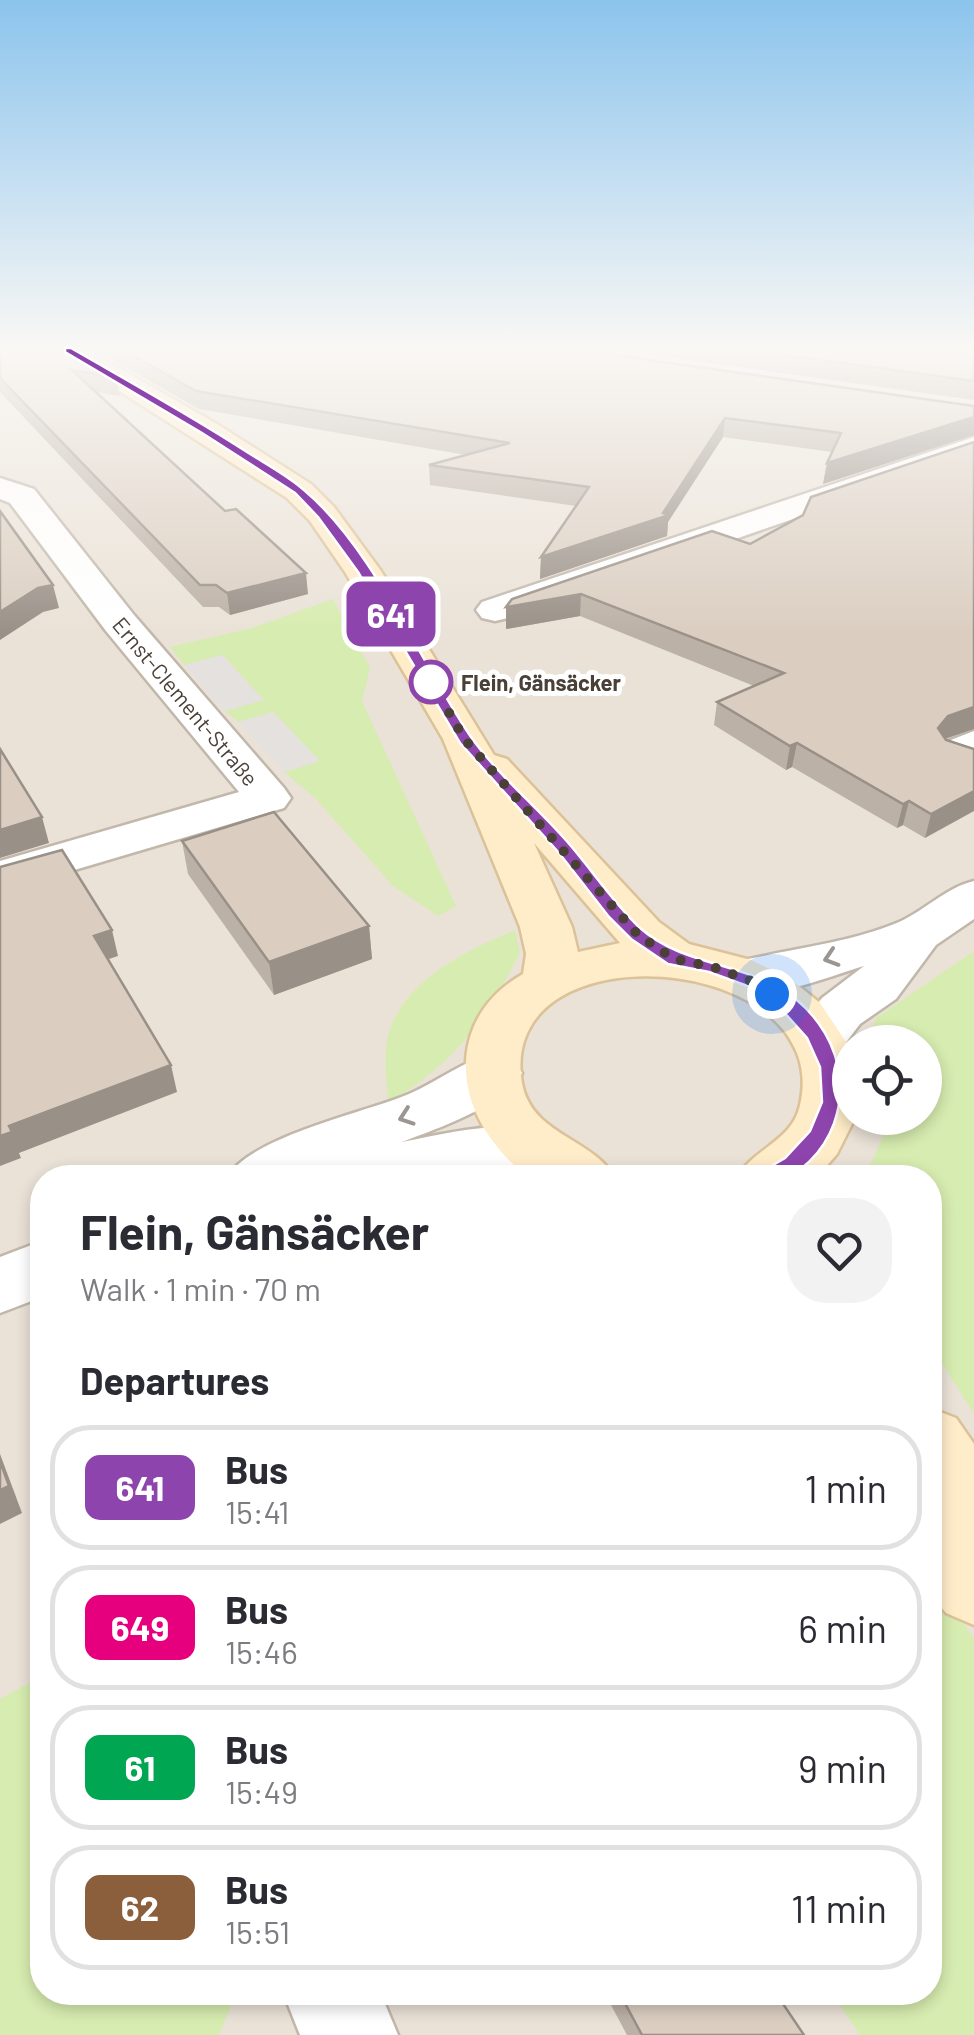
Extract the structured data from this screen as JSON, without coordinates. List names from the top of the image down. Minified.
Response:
{"streets":{"street":["Ernst-Clement-Straße"]},"places":["Flein, Gänsäcker"],"lines":["bus line 641"],"page":{"on_map":"641","heading":[["Flein, Gänsäcker","Walk · 1 min · 70 m"],"Departures"],"list":[{"mark":"641","name":"Bus","note":"15:41","value":"1 min"},{"mark":"649","name":"Bus","note":"15:46","value":"6 min"},{"mark":"61","name":"Bus","note":"15:49","value":"9 min"},{"mark":"62","name":"Bus","note":"15:51","value":"11 min"}]}}
